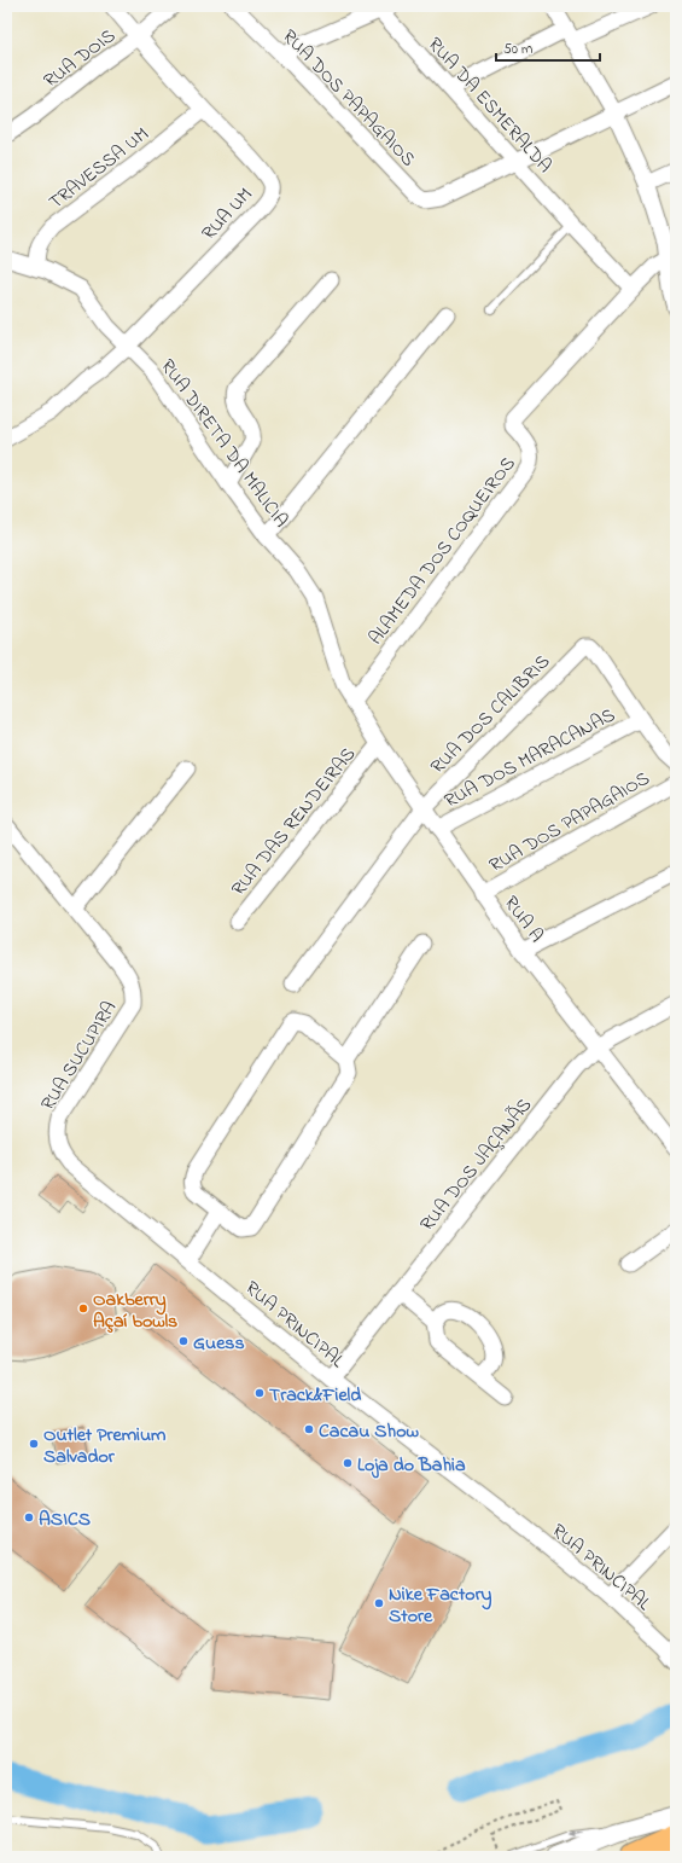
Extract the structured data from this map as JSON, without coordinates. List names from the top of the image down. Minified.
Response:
{"streets":{"street":["RUA DOIS","RUA DOS PAPAGAIOS","RUA DA ESMERALDA","TRAVESSA UM","RUA UM","RUA DIRETA DA MALICIA","ALAMEDA DOS COQUEIROS","RUA DOS CALIBRIS","RUA DOS MARACANAS","RUA DAS RENDEIRAS","RUA A","RUA SUCUPIRA","RUA DOS JAÇANÃS","RUA PRINCIPAL"]},"crossings":[["RUA DOIS","RUA UM"],["RUA DOS PAPAGAIOS","RUA DA ESMERALDA"],["RUA DOS PAPAGAIOS","RUA A"],["RUA DA ESMERALDA","ALAMEDA DOS COQUEIROS"],["TRAVESSA UM","RUA UM"],["TRAVESSA UM","RUA DIRETA DA MALICIA"],["RUA UM","RUA DIRETA DA MALICIA"],["RUA DIRETA DA MALICIA","ALAMEDA DOS COQUEIROS"],["RUA DIRETA DA MALICIA","RUA A"],["ALAMEDA DOS COQUEIROS","RUA A"],["RUA DOS CALIBRIS","RUA DOS MARACANAS"],["RUA DOS CALIBRIS","RUA A"],["RUA DOS MARACANAS","RUA A"],["RUA DAS RENDEIRAS","RUA A"],["RUA A","RUA DOS JAÇANÃS"],["RUA SUCUPIRA","RUA PRINCIPAL"],["RUA DOS JAÇANÃS","RUA PRINCIPAL"]],"places":["Oakberry Açaí bowls","Guess","Track&Field","Cacau Show","Outlet Premium Salvador","Loja do Bahia","ASICS","Nike Factory Store"],"scale_bar":"50 m"}
